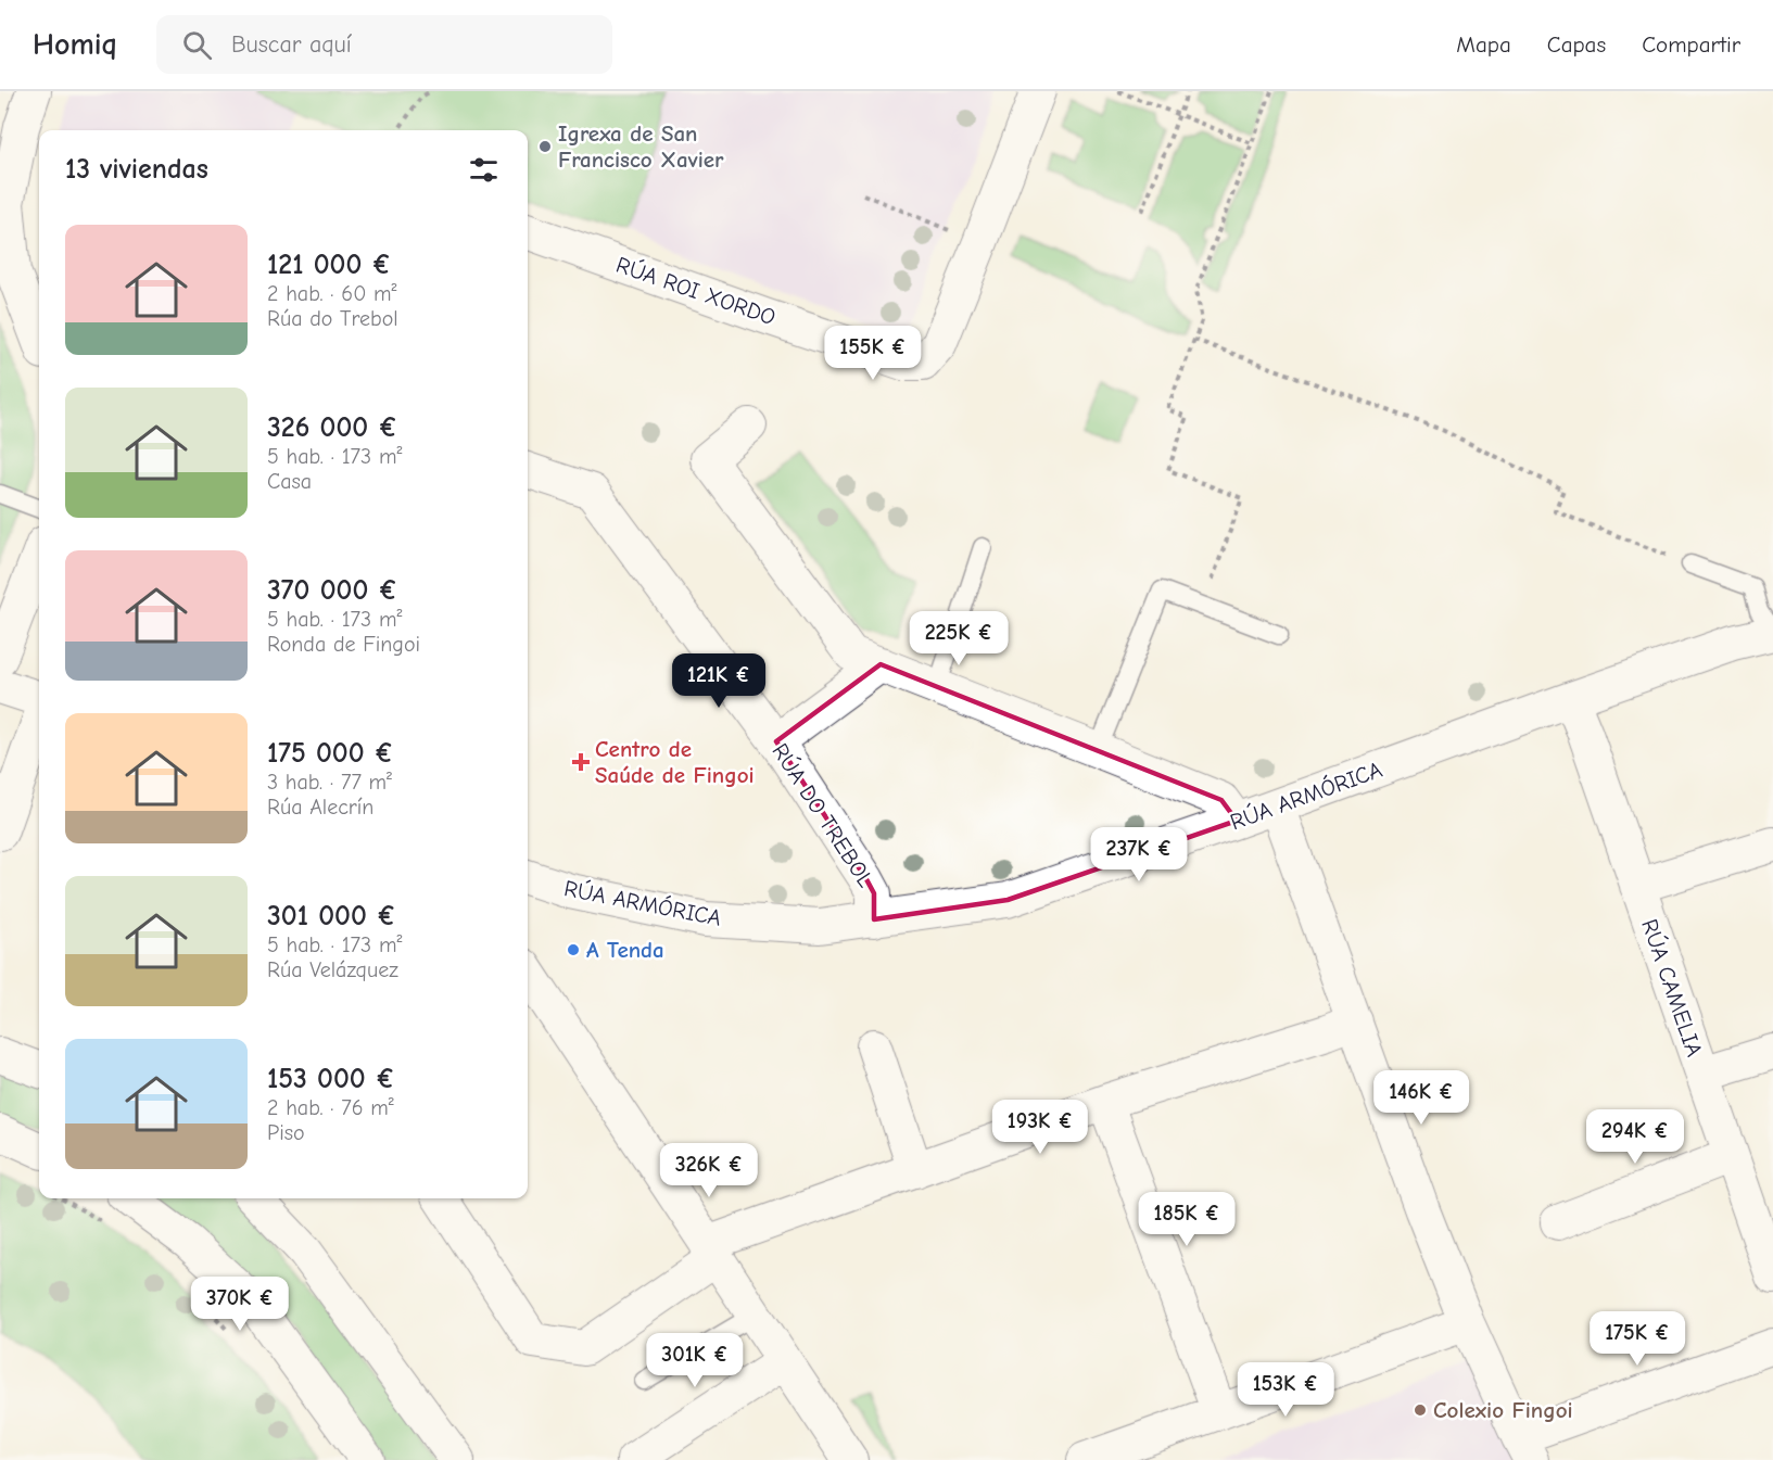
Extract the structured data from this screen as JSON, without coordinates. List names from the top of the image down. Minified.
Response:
{"streets":{"street":["RÚA ROI XORDO","RÚA ARMÓRICA","RÚA DO TREBOL","RÚA CAMELIA"]},"crossings":[["RÚA ARMÓRICA","RÚA DO TREBOL"],["RÚA ARMÓRICA","RÚA CAMELIA"]],"places":{"other":["Igrexa de San Francisco Xavier","A Tenda","Colexio Fingoi"],"health":["Centro de Saúde de Fingoi"]},"page":{"header":"Homiq","search":"Buscar aquí","nav":["Mapa","Capas","Compartir"],"heading":"13 viviendas","list":[{"name":"121 000 €","note":"2 hab. · 60 m² · Rúa do Trebol"},{"name":"326 000 €","note":"5 hab. · 173 m² · Casa"},{"name":"370 000 €","note":"5 hab. · 173 m² · Ronda de Fingoi"},{"name":"175 000 €","note":"3 hab. · 77 m² · Rúa Alecrín"},{"name":"301 000 €","note":"5 hab. · 173 m² · Rúa Velázquez"},{"name":"153 000 €","note":"2 hab. · 76 m² · Piso"}],"price":["155K €","225K €","121K €","237K €","146K €","193K €","294K €","326K €","185K €","370K €","175K €","301K €","153K €"]}}
